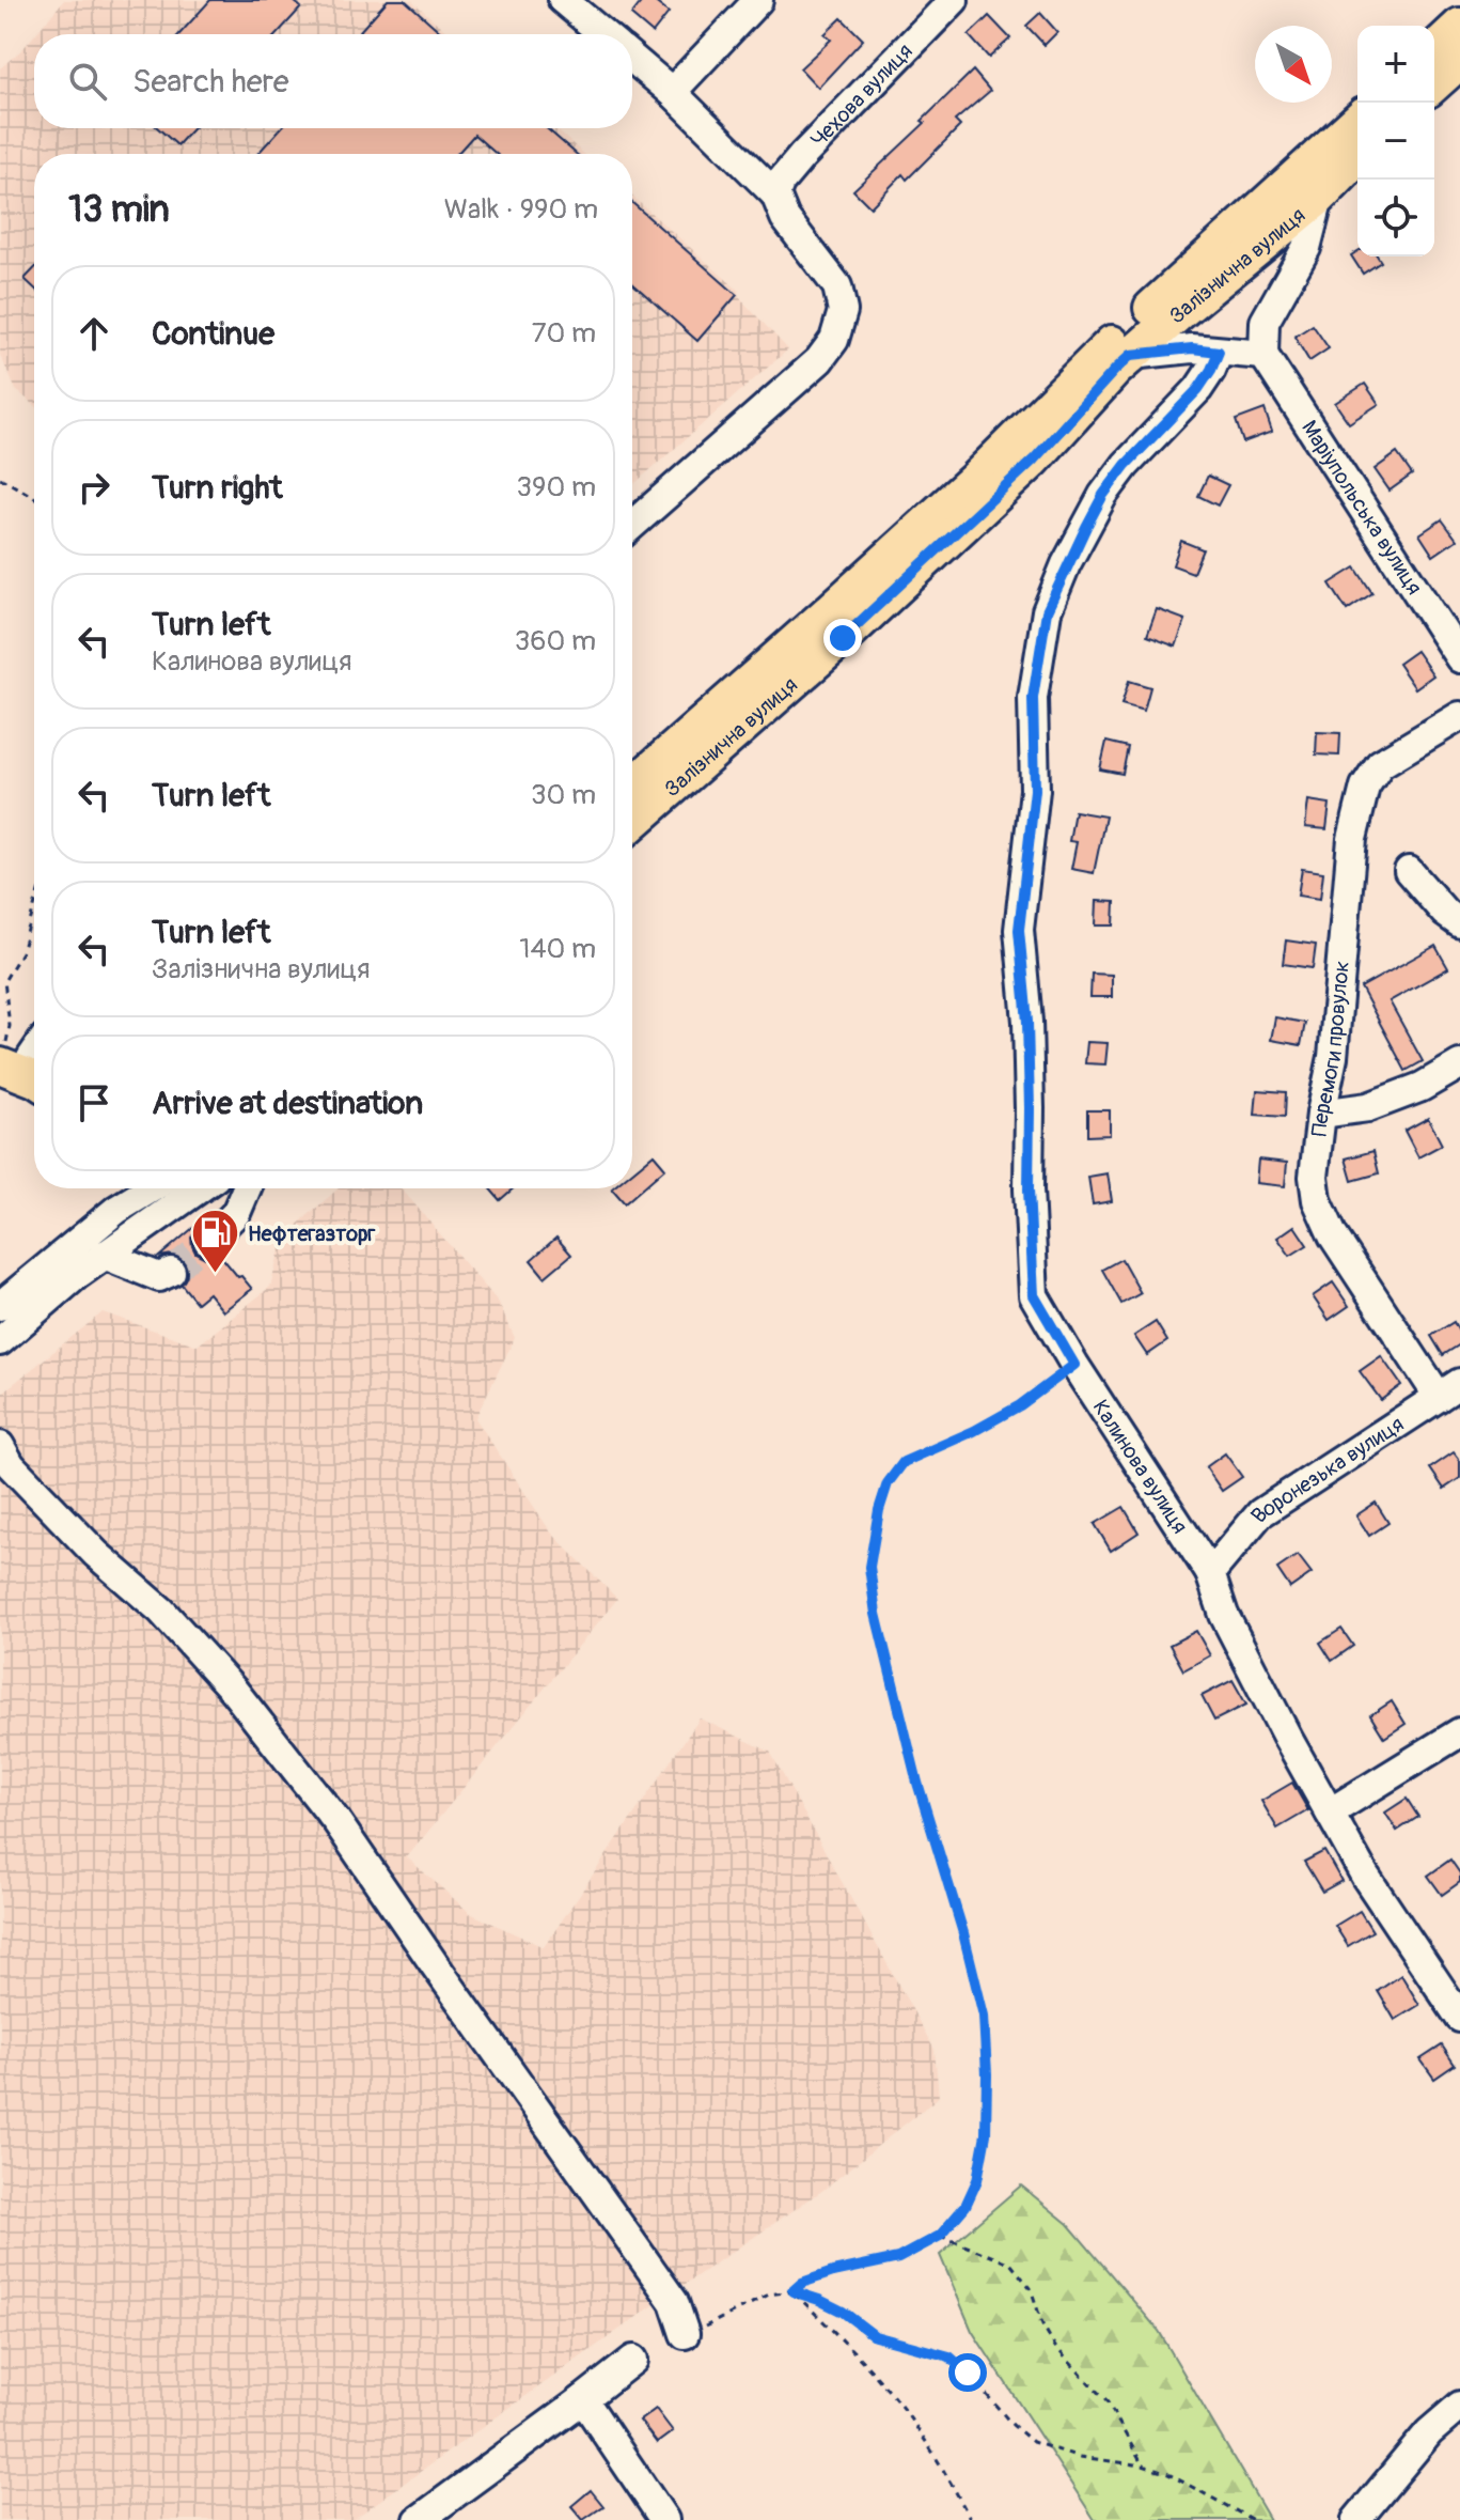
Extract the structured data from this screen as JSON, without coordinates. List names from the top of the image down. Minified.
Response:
{"streets":{"main road":["Залізнична вулиця"],"street":["Чехова вулиця","Маріупольська вулиця","Перемоги провулок","Калинова вулиця","Воронезька вулиця"]},"crossings":[["Перемоги провулок","Воронезька вулиця"],["Калинова вулиця","Воронезька вулиця"]],"places":{"fuel station":["Нефтегазторг"]},"north":"bottom right","page":{"map_buttons":["+","−"],"search":"Search here","heading":["13 min","Walk · 990 m"],"list":[["Continue","70 m"],["Turn right","390 m"],["Turn left","Калинова вулиця","360 m"],["Turn left","30 m"],["Turn left","Залізнична вулиця","140 m"],"Arrive at destination"]}}
